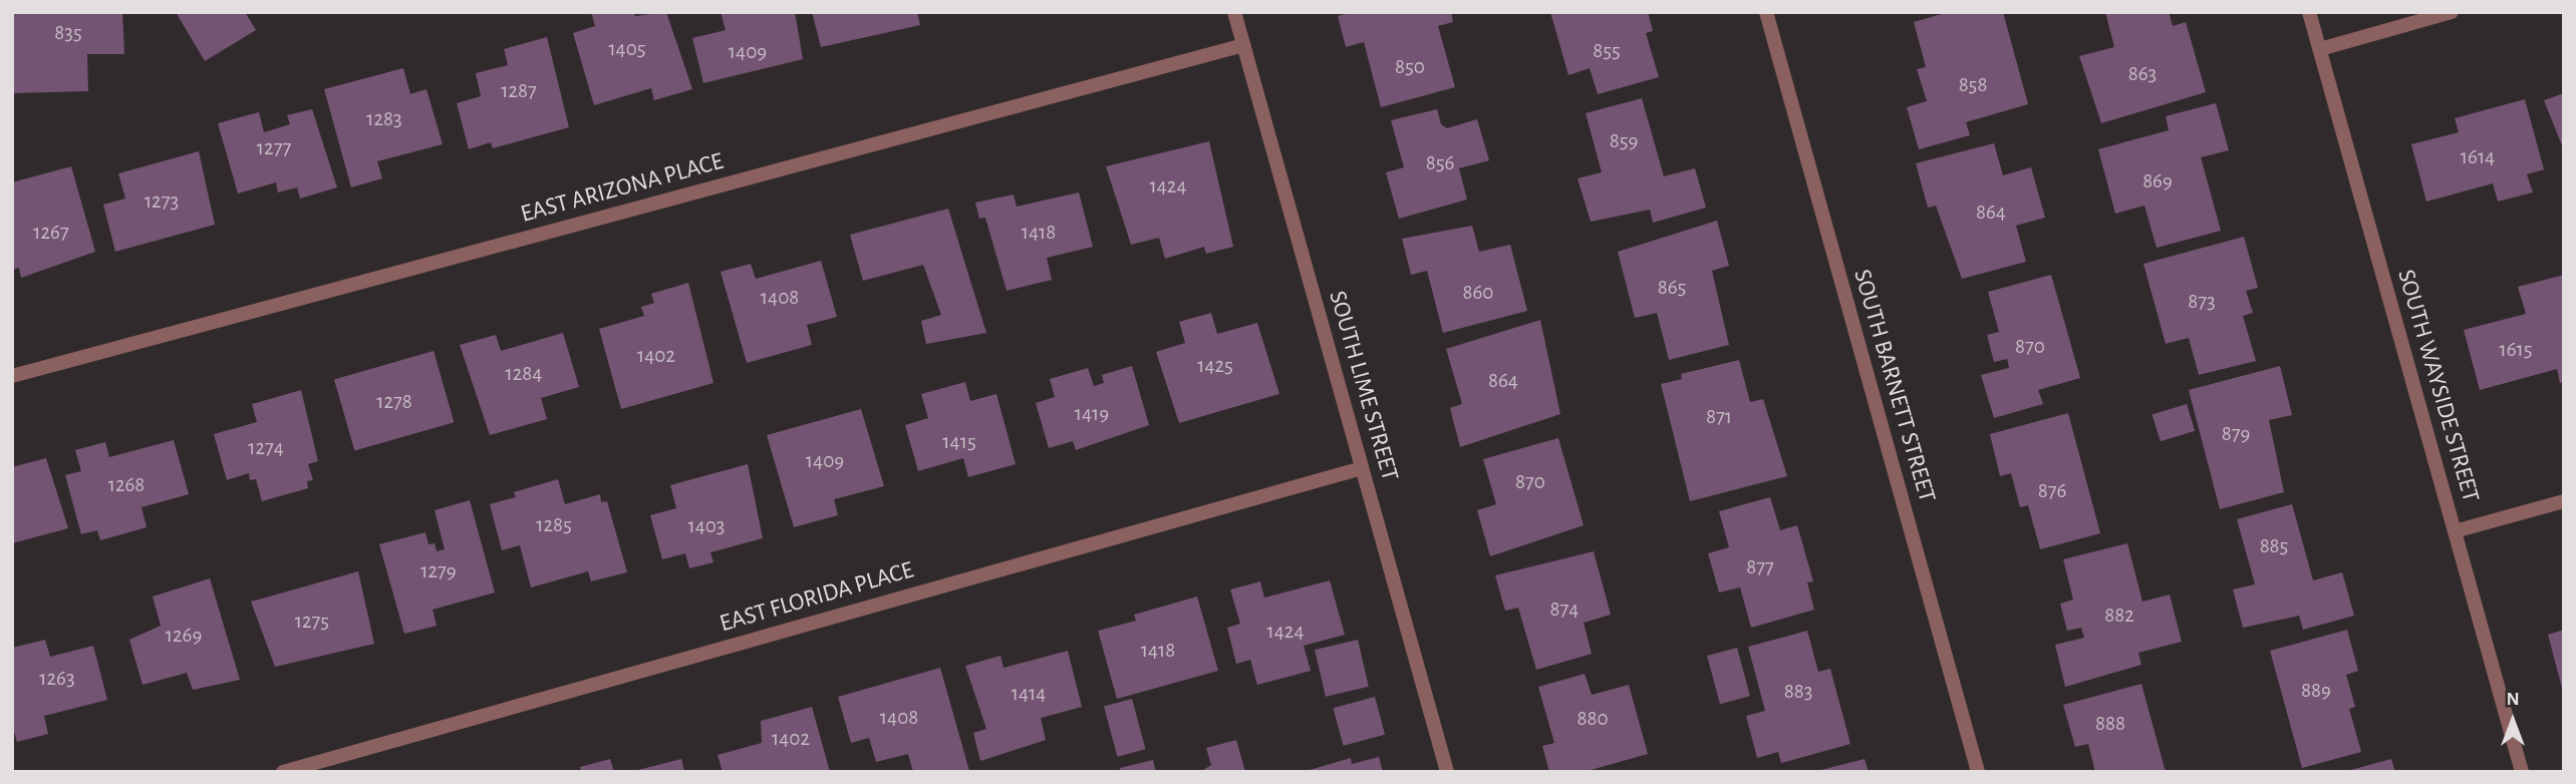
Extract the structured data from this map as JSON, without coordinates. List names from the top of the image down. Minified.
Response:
{"streets":{"street":["EAST ARIZONA PLACE","SOUTH LIME STREET","SOUTH BARNETT STREET","SOUTH WAYSIDE STREET","EAST FLORIDA PLACE"]},"crossings":[["EAST ARIZONA PLACE","SOUTH LIME STREET"],["SOUTH LIME STREET","EAST FLORIDA PLACE"]],"house_numbers":["835","1405","855","1409","850","863","858","1287","1283","859","1277","1614","856","869","1424","1273","864","1267","1418","865","860","1408","873","870","1615","1402","1425","1284","864","1278","1419","871","879","1415","1274","1409","870","1268","876","1285","1403","885","877","1279","874","882","1275","1424","1269","1418","1263","889","883","1414","1408","880","888","1402"],"north":"top"}
